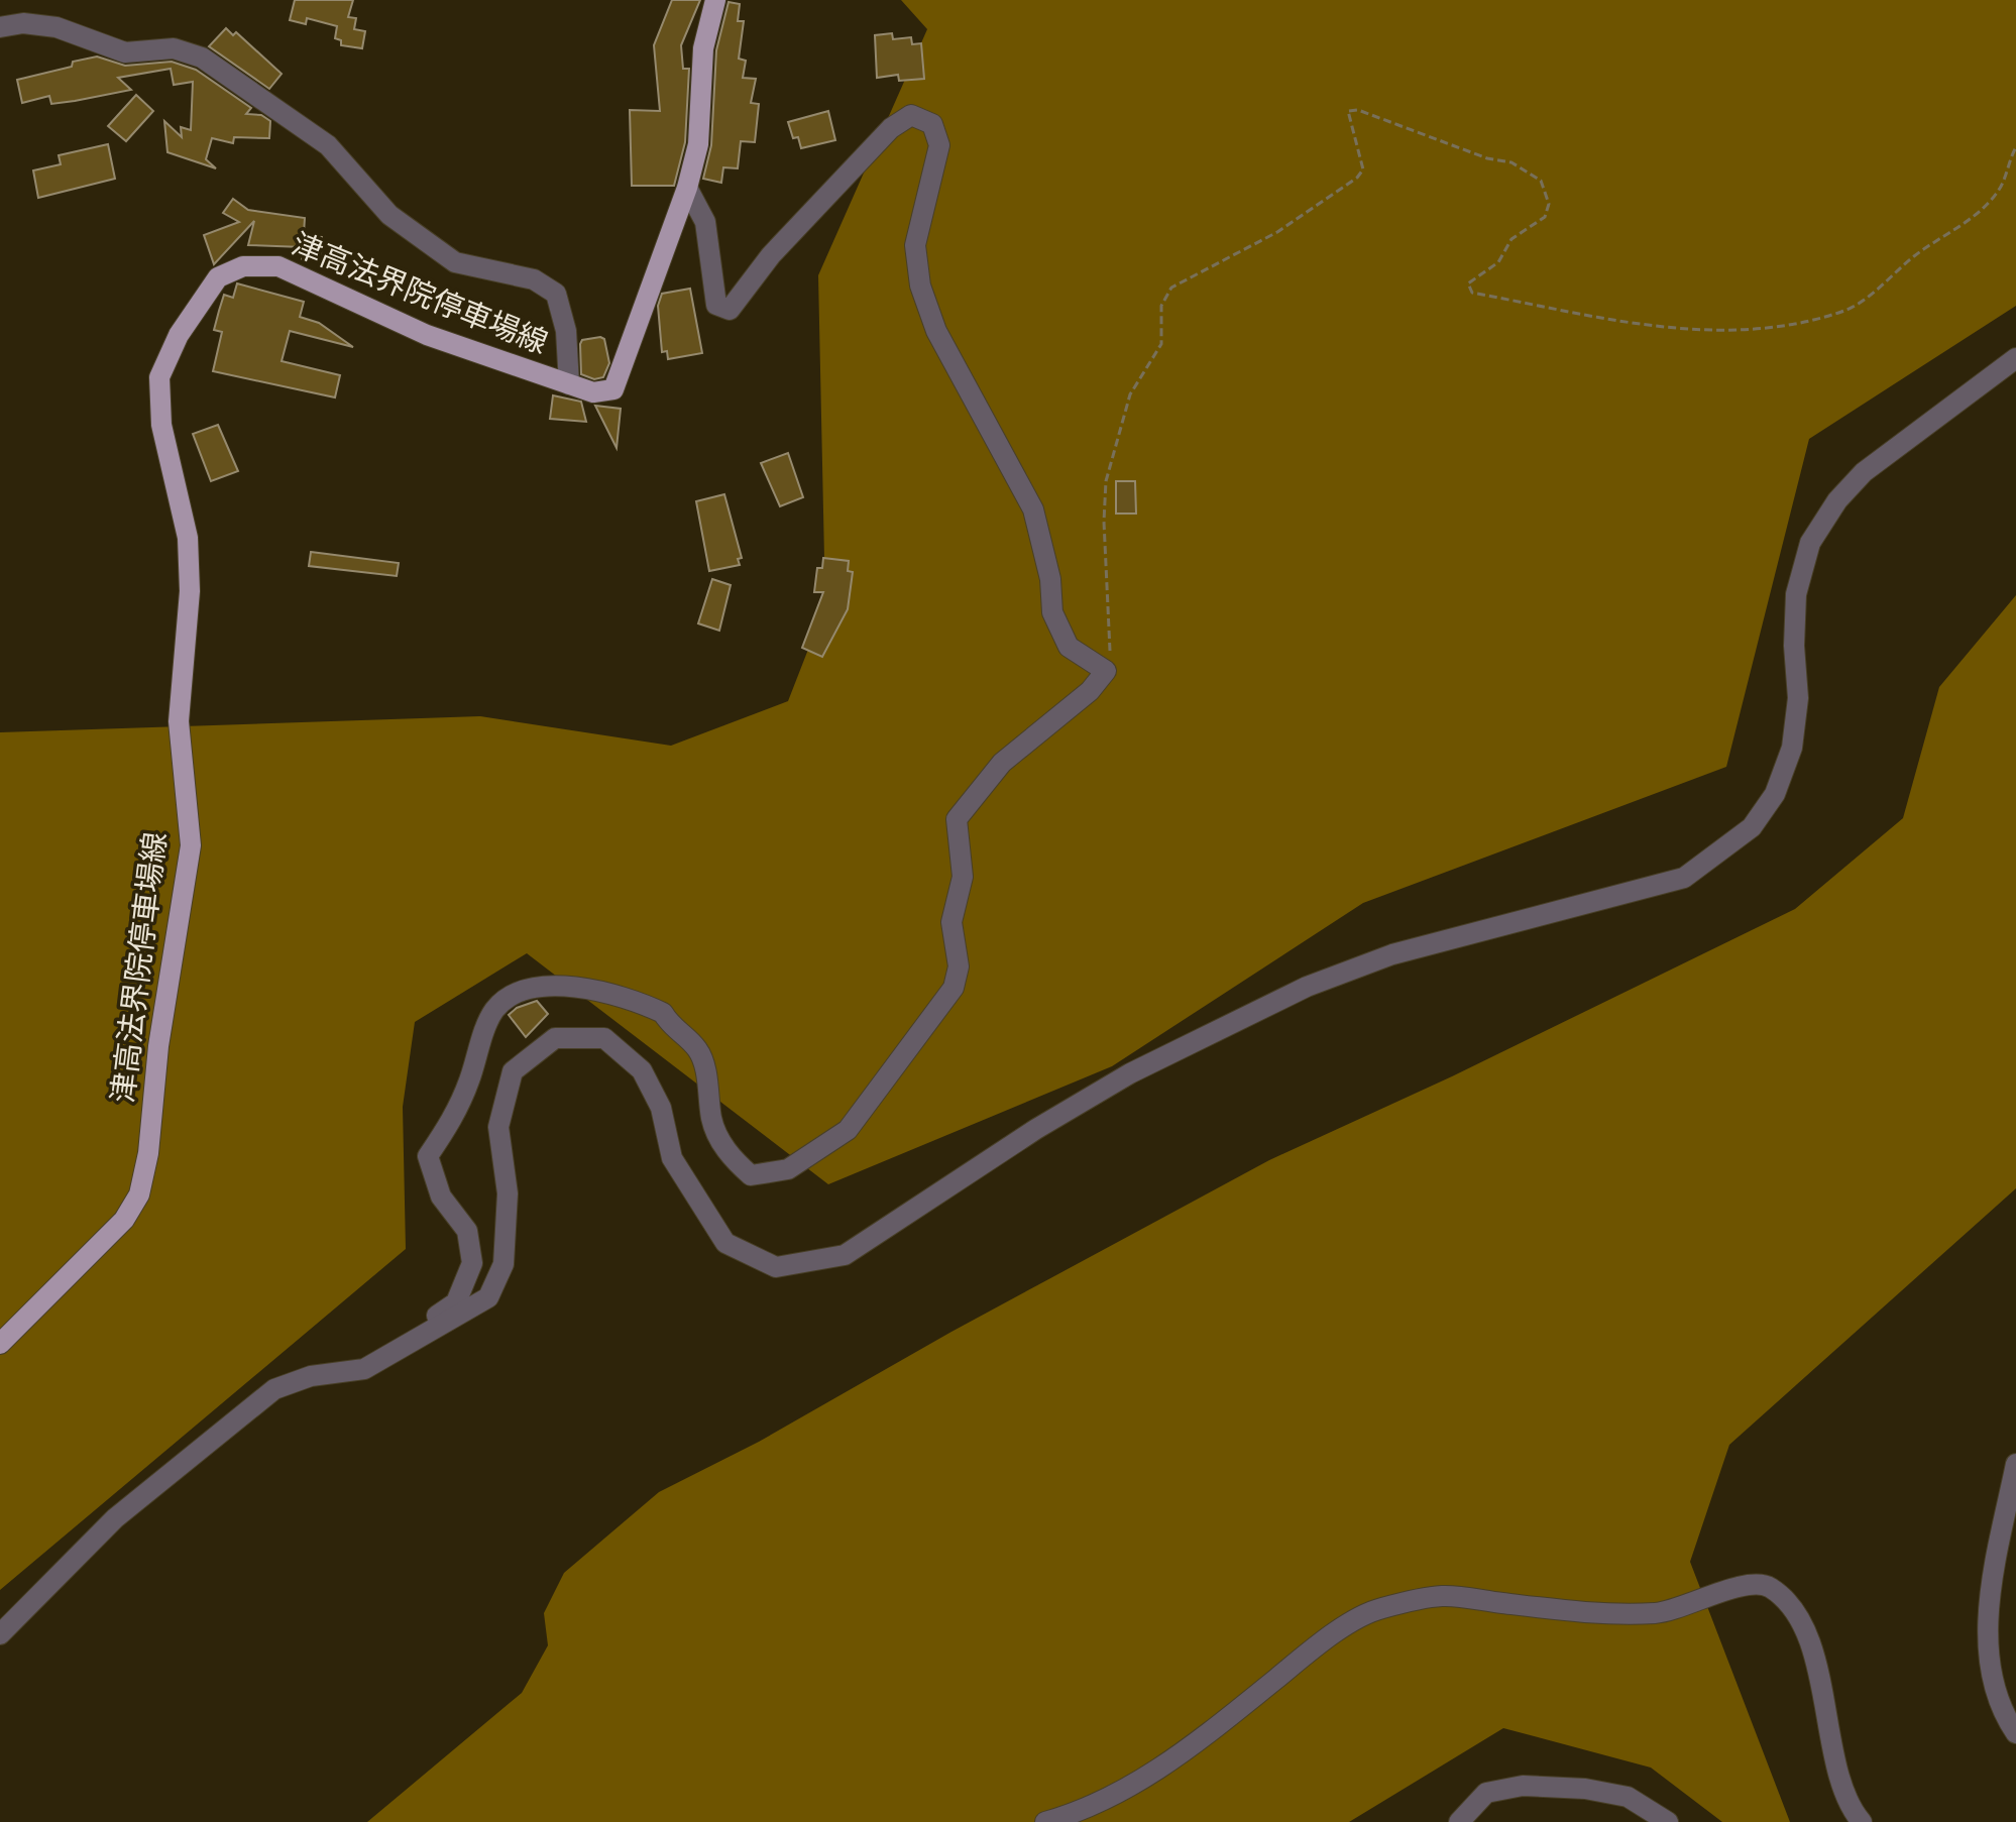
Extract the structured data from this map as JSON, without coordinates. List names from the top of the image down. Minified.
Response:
{"streets":{"main road":["津高法界院停車場線"]}}
